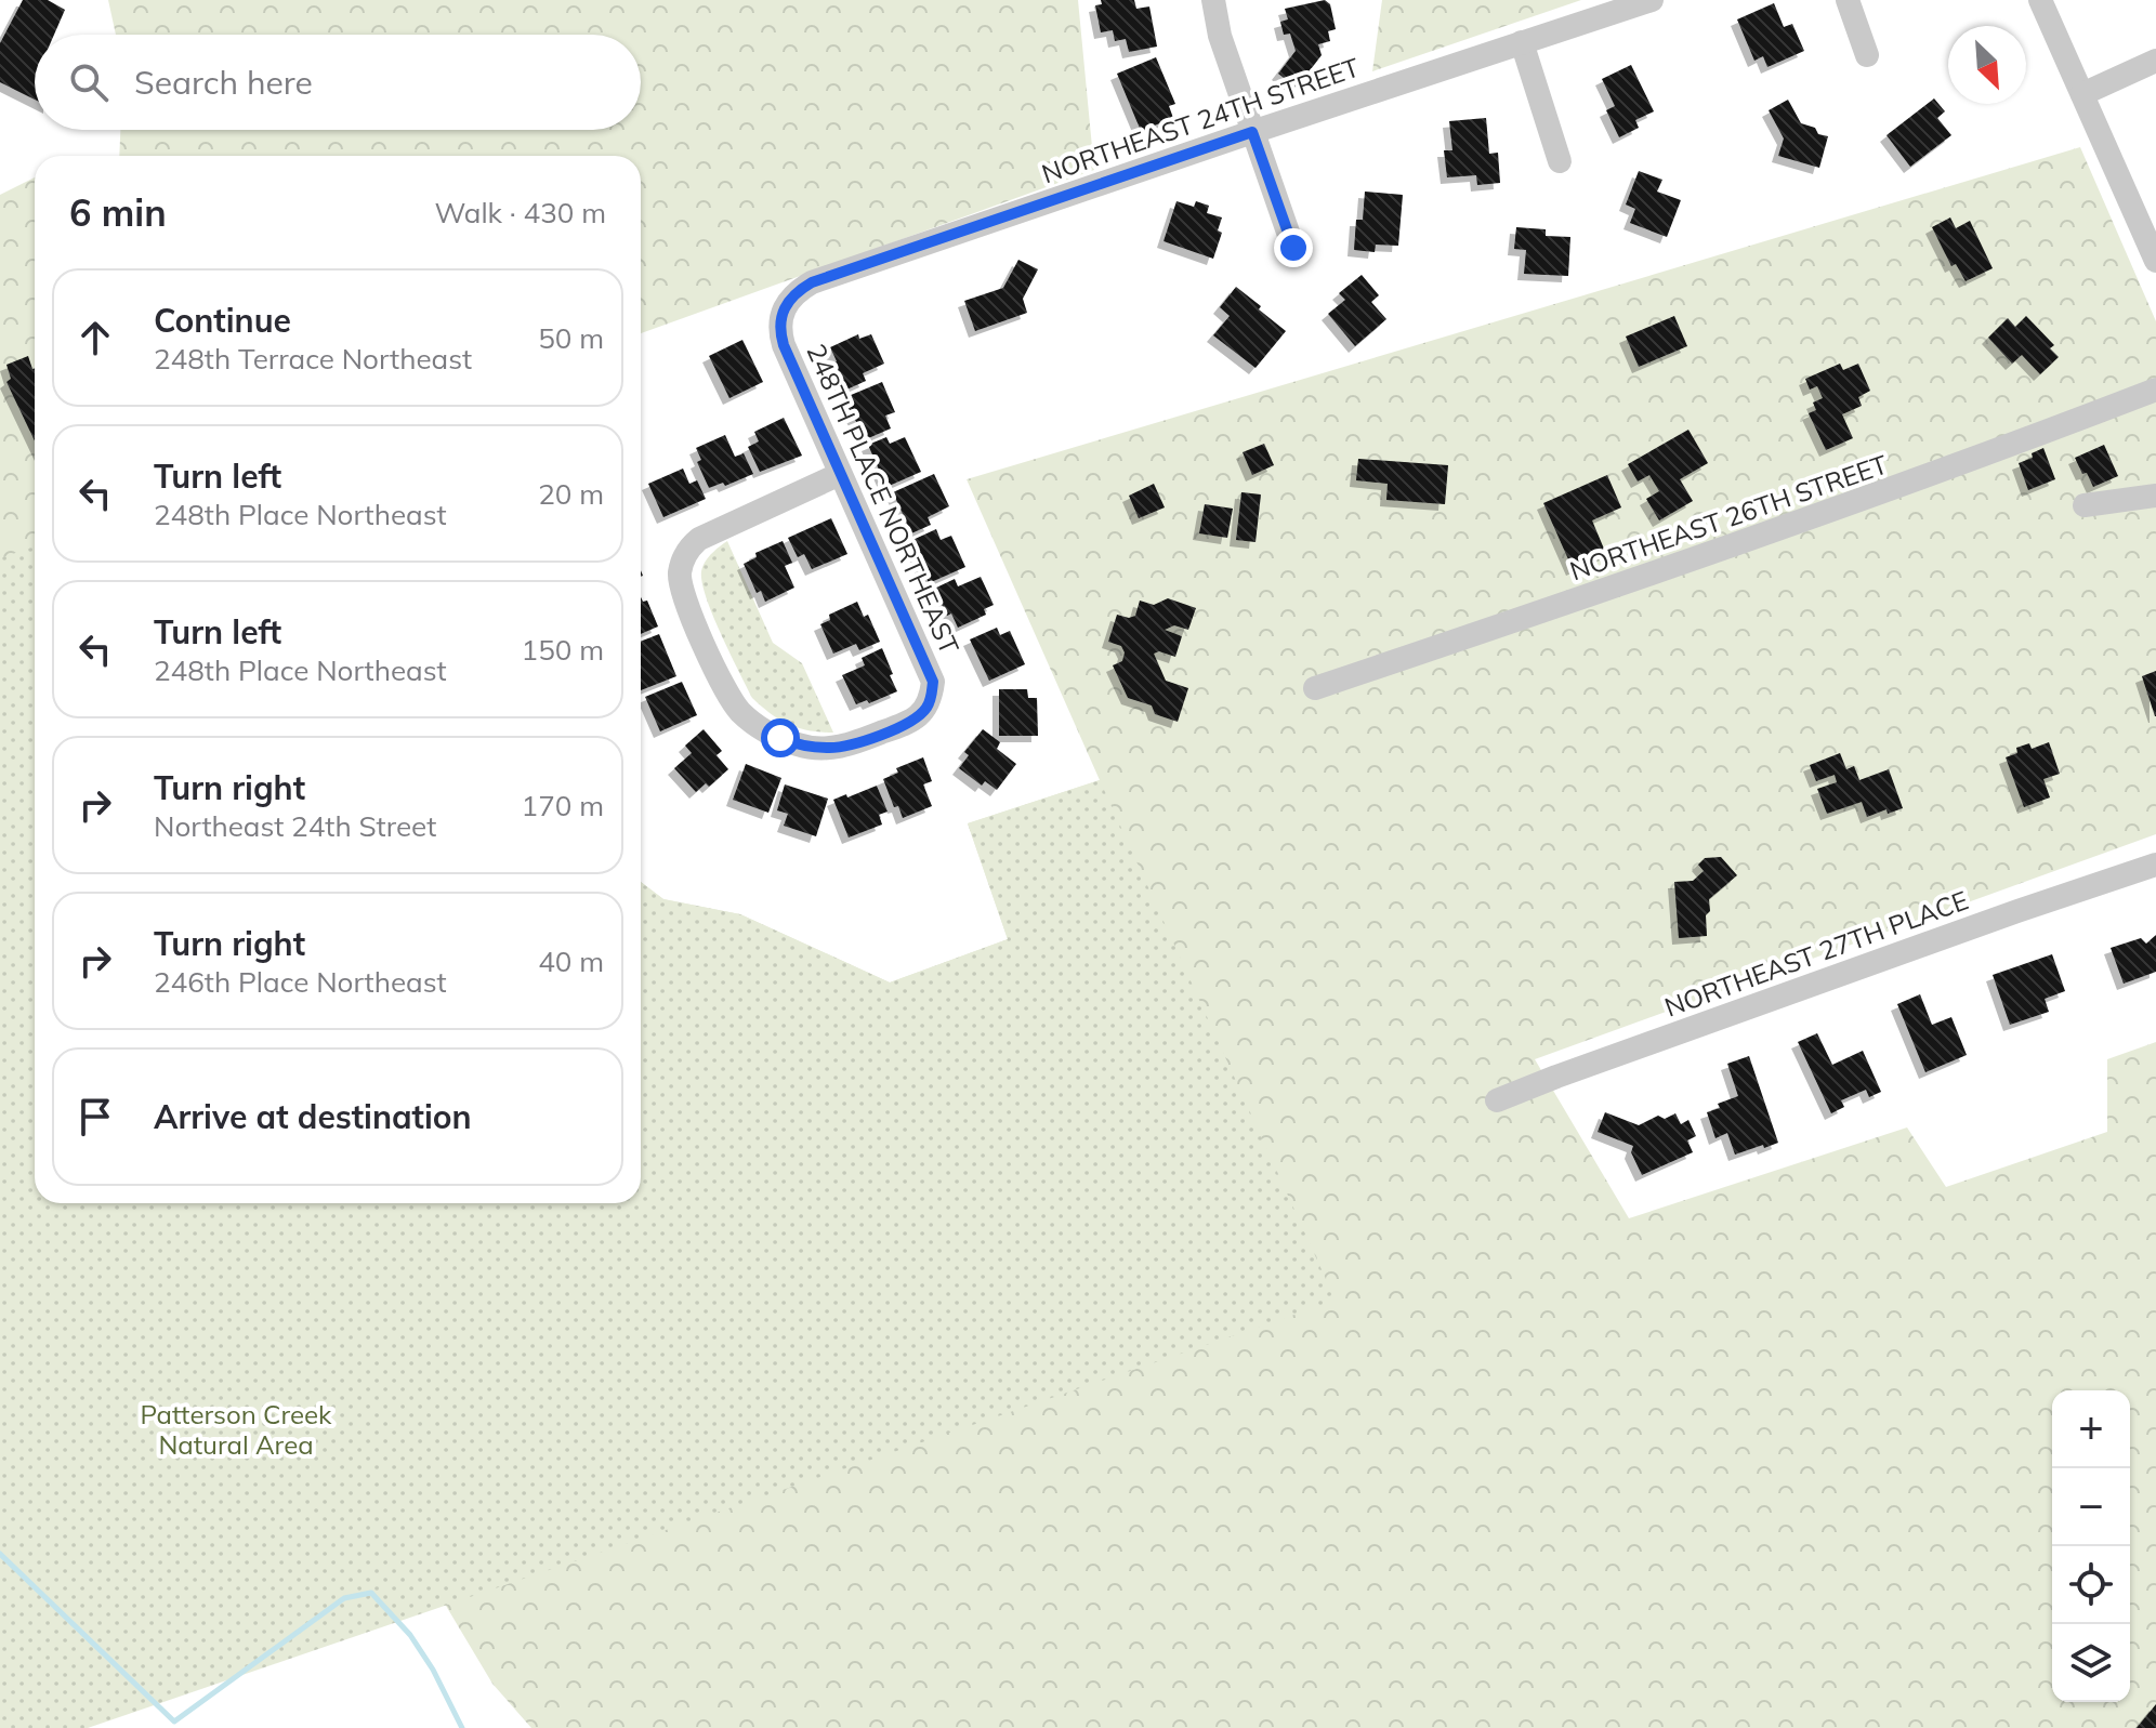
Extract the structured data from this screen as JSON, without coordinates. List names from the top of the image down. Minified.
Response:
{"streets":{"street":["NORTHEAST 24TH STREET","248TH PLACE NORTHEAST","NORTHEAST 26TH STREET","NORTHEAST 27TH PLACE"]},"crossings":[["NORTHEAST 24TH STREET","248TH PLACE NORTHEAST"]],"parks":["Patterson Creek Natural Area"],"north":"bottom right","page":{"search":"Search here","heading":["6 min","Walk · 430 m"],"list":[["Continue","248th Terrace Northeast","50 m"],["Turn left","248th Place Northeast","20 m"],["Turn left","248th Place Northeast","150 m"],["Turn right","Northeast 24th Street","170 m"],["Turn right","246th Place Northeast","40 m"],"Arrive at destination"],"map_buttons":["+","−"]}}
